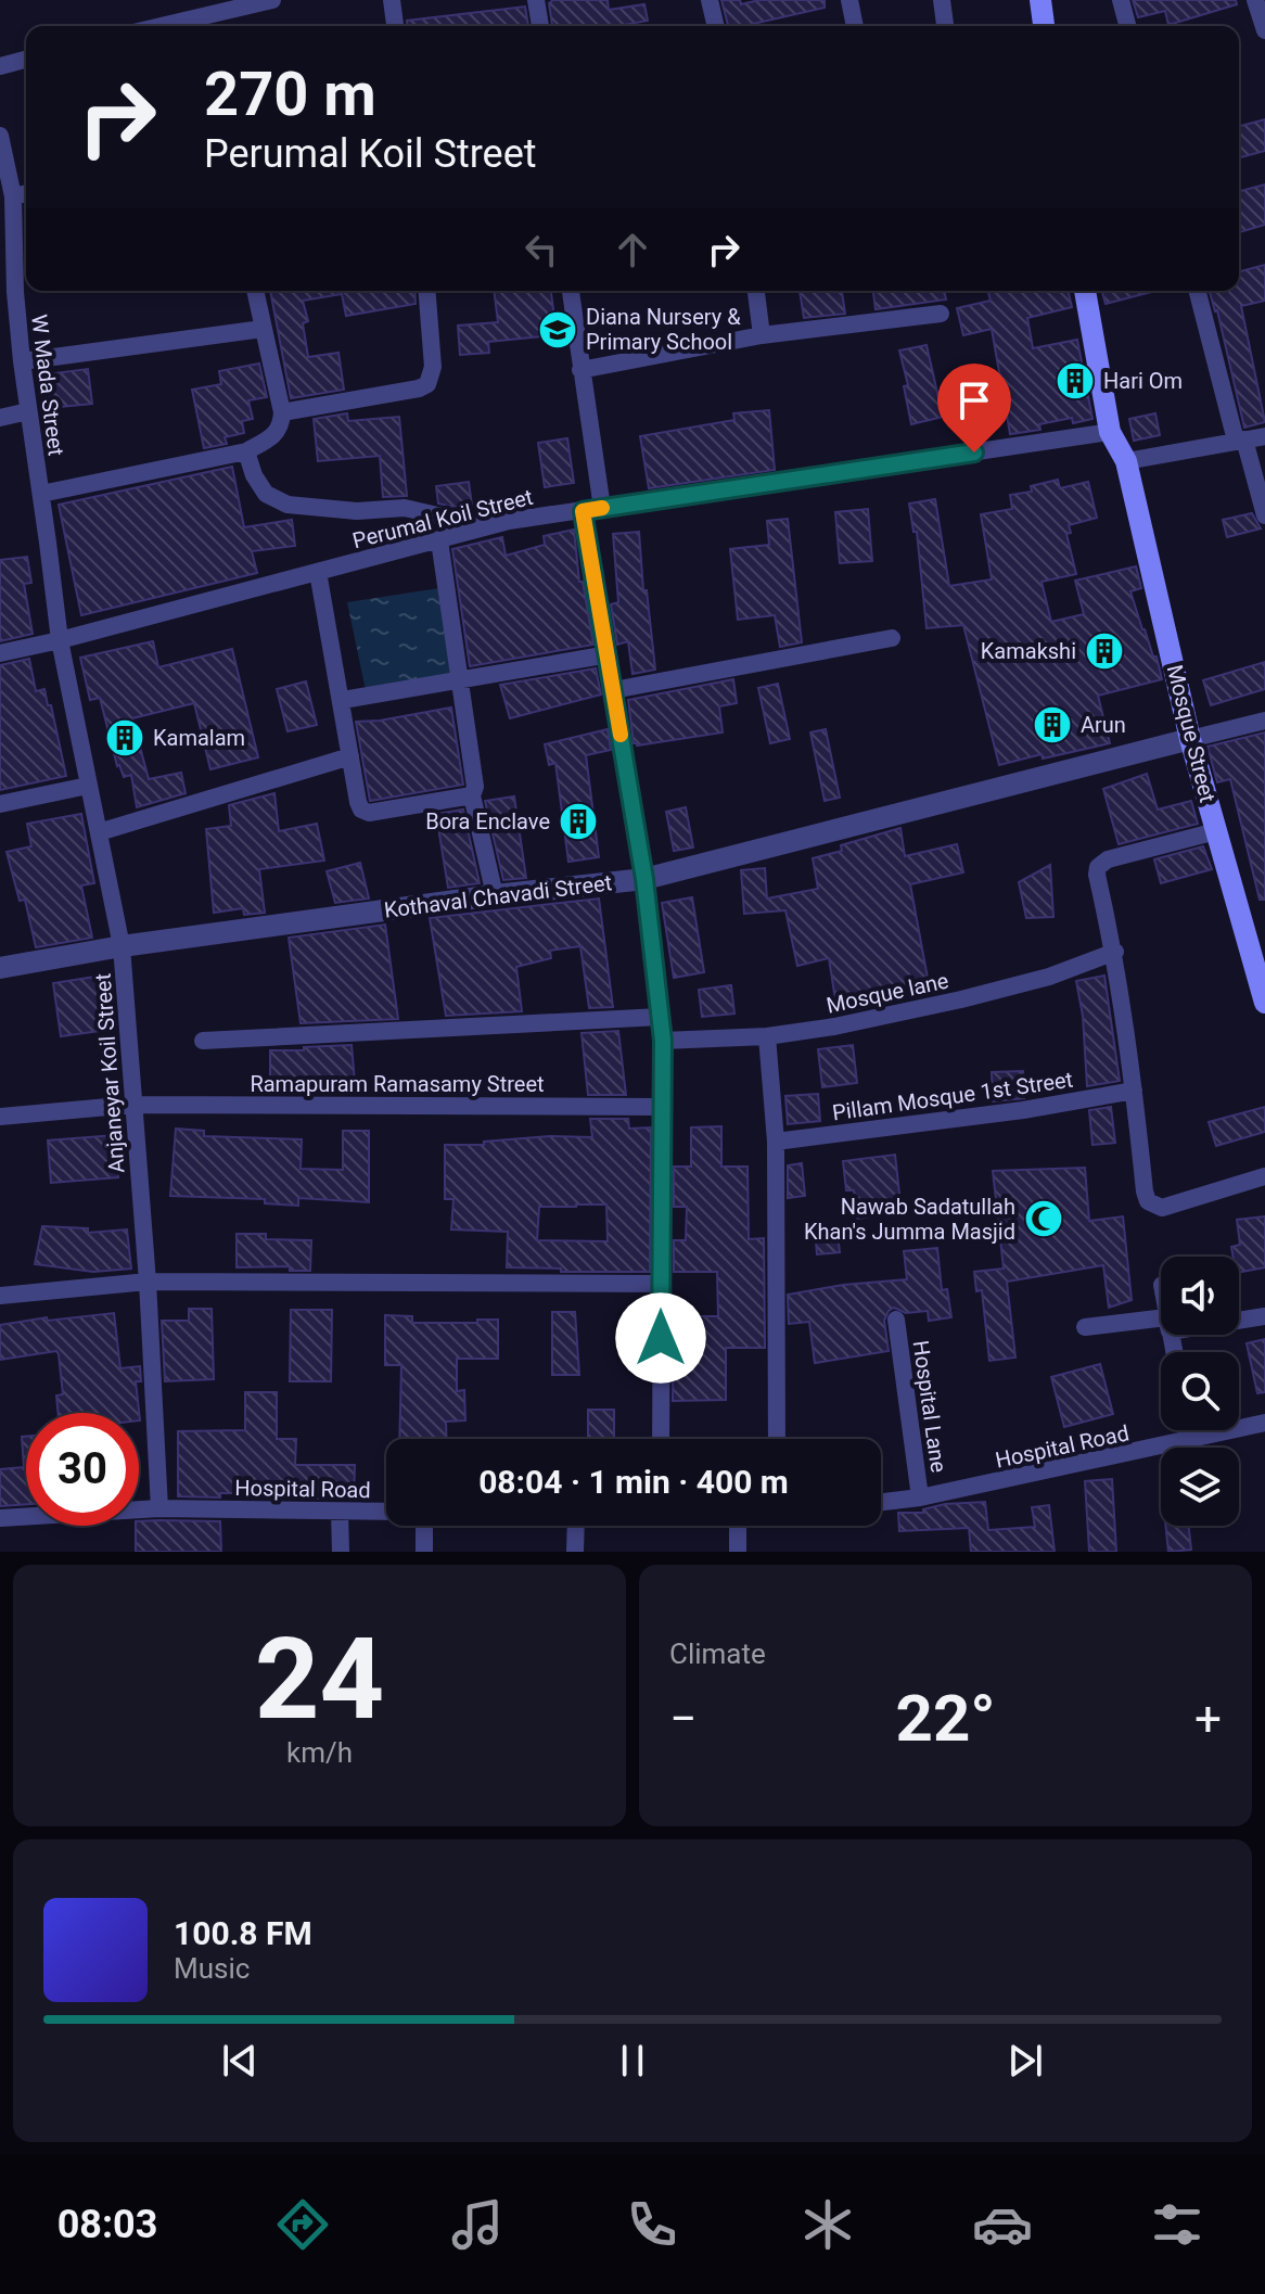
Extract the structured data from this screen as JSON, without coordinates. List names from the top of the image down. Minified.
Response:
{"streets":{"main road":["Mosque Street"],"street":["W Mada Street","Perumal Koil Street","Kothaval Chavadi Street","Mosque lane","Anjaneyar Koil Street","Ramapuram Ramasamy Street","Pillam Mosque 1st Street","Hospital Lane","Hospital Road"]},"crossings":[["W Mada Street","Perumal Koil Street"],["W Mada Street","Anjaneyar Koil Street"],["Perumal Koil Street","Mosque Street"],["Perumal Koil Street","Anjaneyar Koil Street"],["Mosque Street","Kothaval Chavadi Street"],["Kothaval Chavadi Street","Anjaneyar Koil Street"],["Anjaneyar Koil Street","Ramapuram Ramasamy Street"],["Anjaneyar Koil Street","Hospital Road"],["Hospital Lane","Hospital Road"]],"places":{"school or university":["Diana Nursery & Primary School"],"building":["Hari Om","Kamakshi","Arun","Kamalam","Bora Enclave"],"mosque":["Nawab Sadatullah Khan's Jumma Masjid"]},"page":{"turn":["270 m","Perumal Koil Street"],"limit":"30","trip":"08:04 · 1 min · 400 m","tile":[["24","km/h"],"Climate"],"heat":["−","22°","+"],"song":["100.8 FM","Music"],"tabs":"08:03"}}
